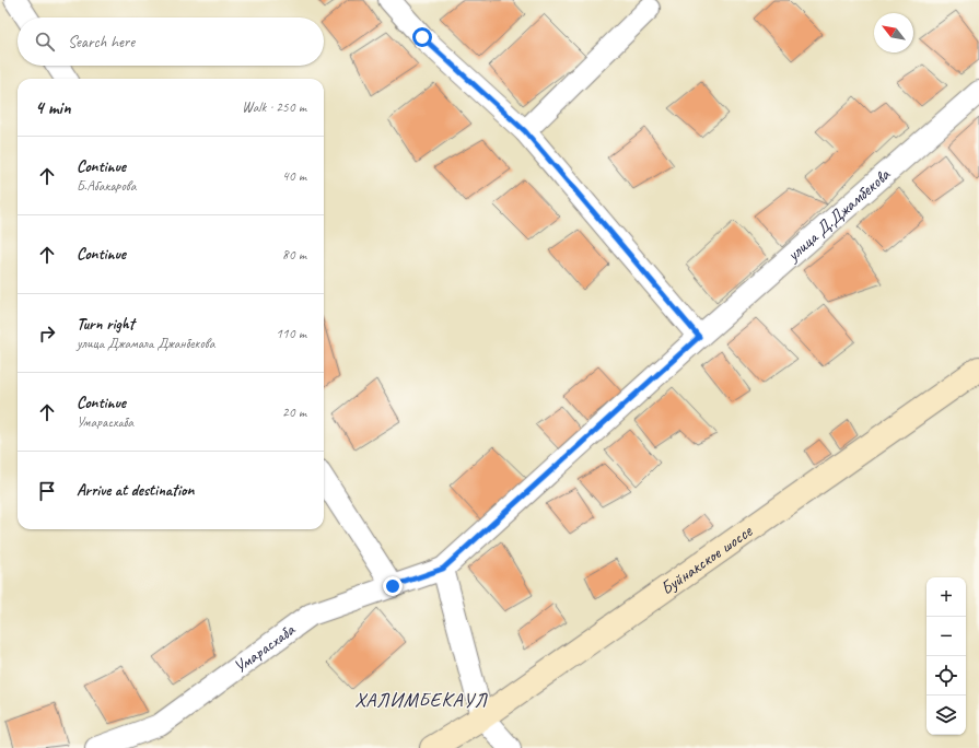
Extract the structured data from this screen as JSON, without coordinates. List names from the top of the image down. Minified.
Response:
{"streets":{"main road":["Буйнакское шоссе"],"street":["улица Д.Джамбекова","Умарасхаба"]},"crossings":[["улица Д.Джамбекова","Умарасхаба"]],"districts":["ХАЛИМБЕКАУЛ"],"north":"top left","page":{"search":"Search here","heading":["4 min","Walk · 250 m"],"list":[["Continue","Б.Абакарова","40 m"],["Continue","80 m"],["Turn right","улица Джамала Джанбекова","110 m"],["Continue","Умарасхаба","20 m"],"Arrive at destination"],"map_buttons":["+","−"]}}
